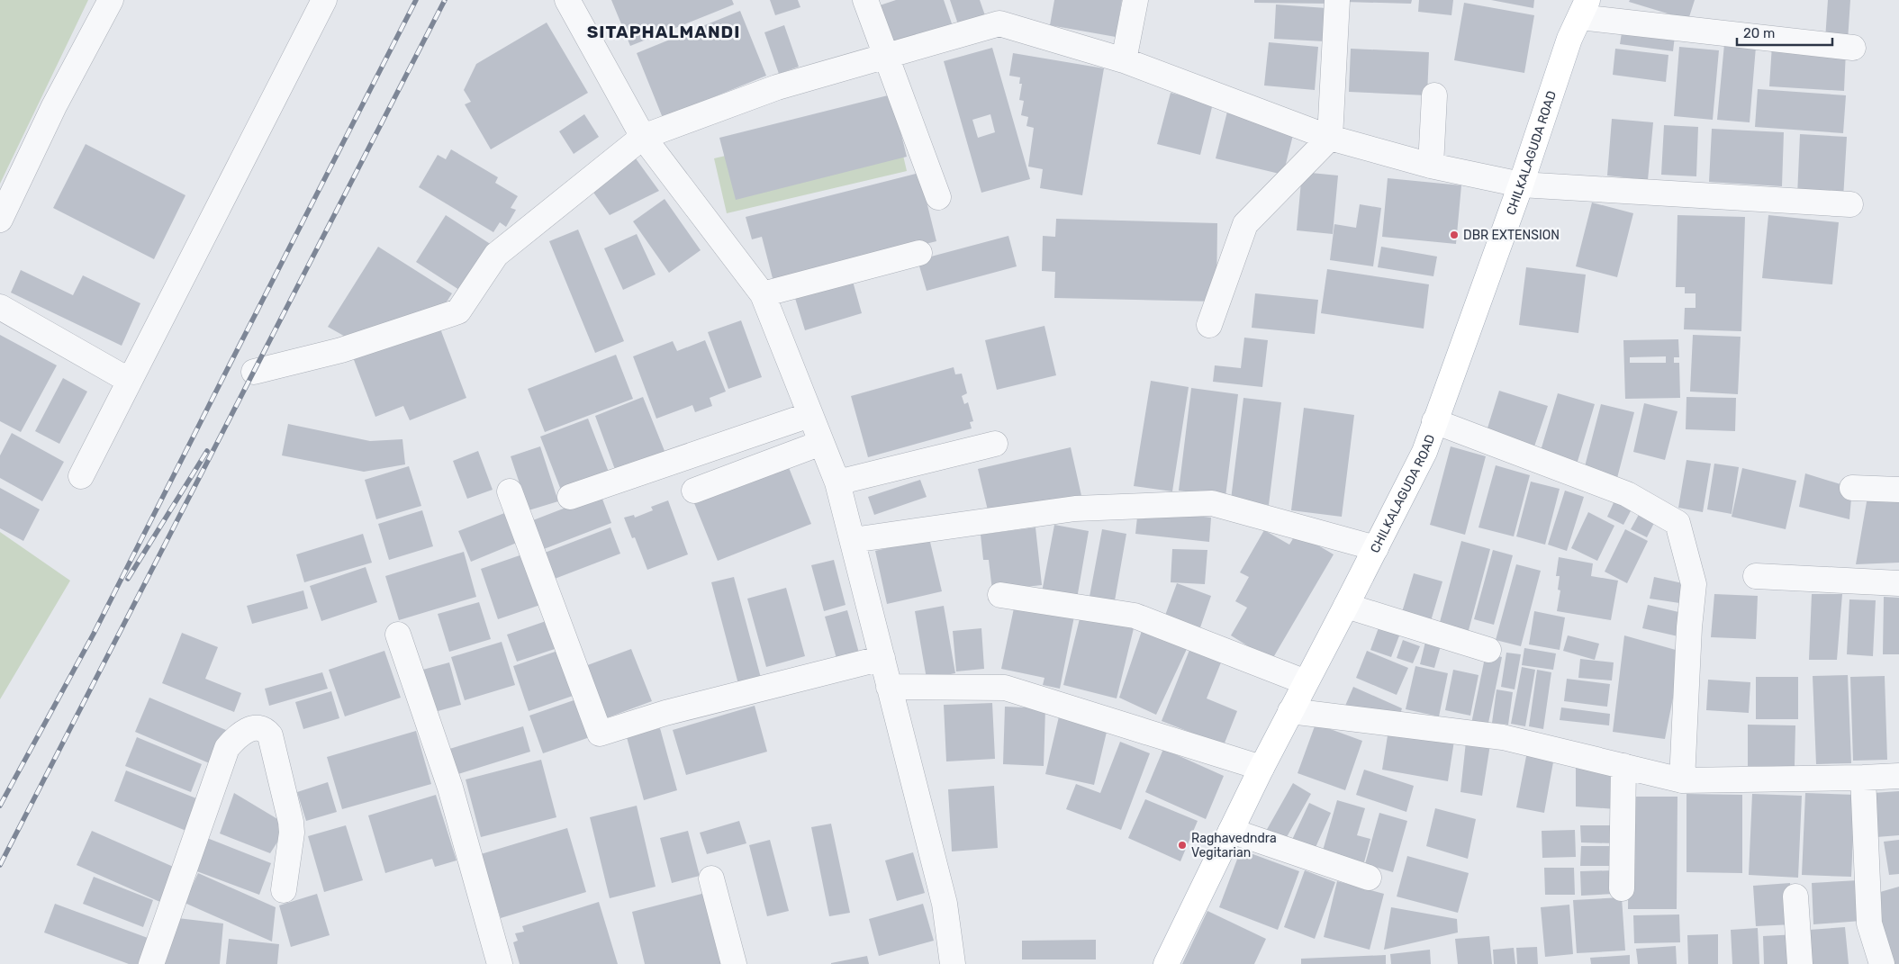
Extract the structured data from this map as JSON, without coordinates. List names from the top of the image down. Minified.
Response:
{"streets":{"main road":["CHILKALAGUDA ROAD"]},"districts":["SITAPHALMANDI"],"places":["DBR EXTENSION","Raghavedndra Vegitarian"],"scale_bar":"20 m"}
